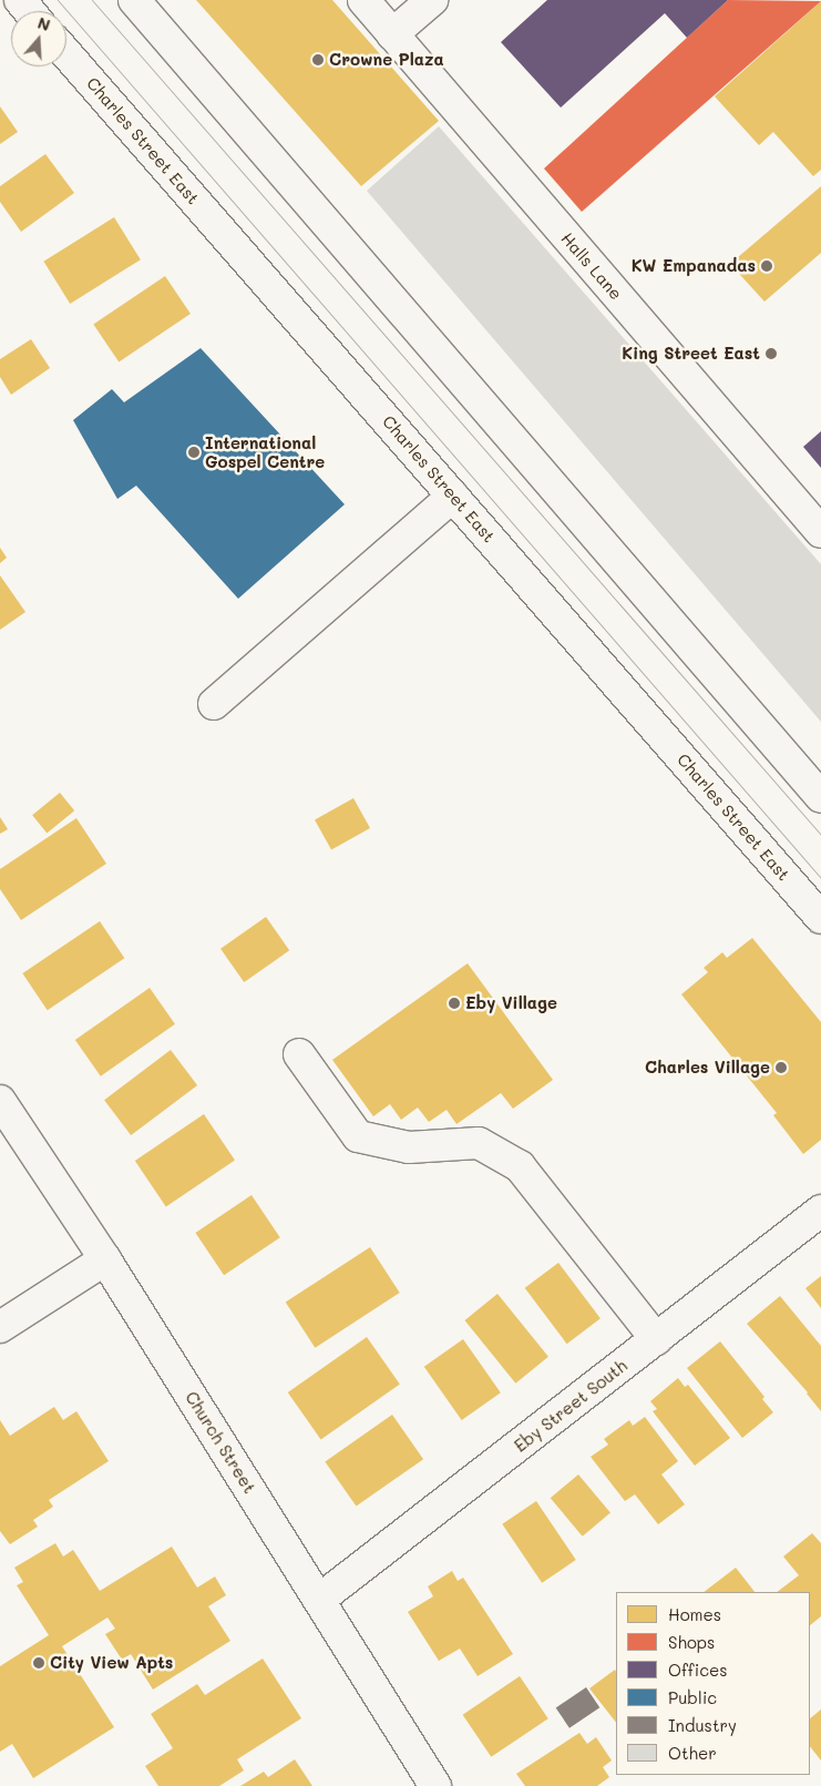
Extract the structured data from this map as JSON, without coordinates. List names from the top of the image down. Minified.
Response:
{"streets":{"main road":["Charles Street East","Halls Lane","Eby Street South","Church Street"]},"crossings":[["Eby Street South","Church Street"]],"places":["Crowne Plaza","KW Empanadas","King Street East","International Gospel Centre","Eby Village","Charles Village","City View Apts"],"legend":["Homes","Shops","Offices","Public","Industry","Other"],"north":"top"}
